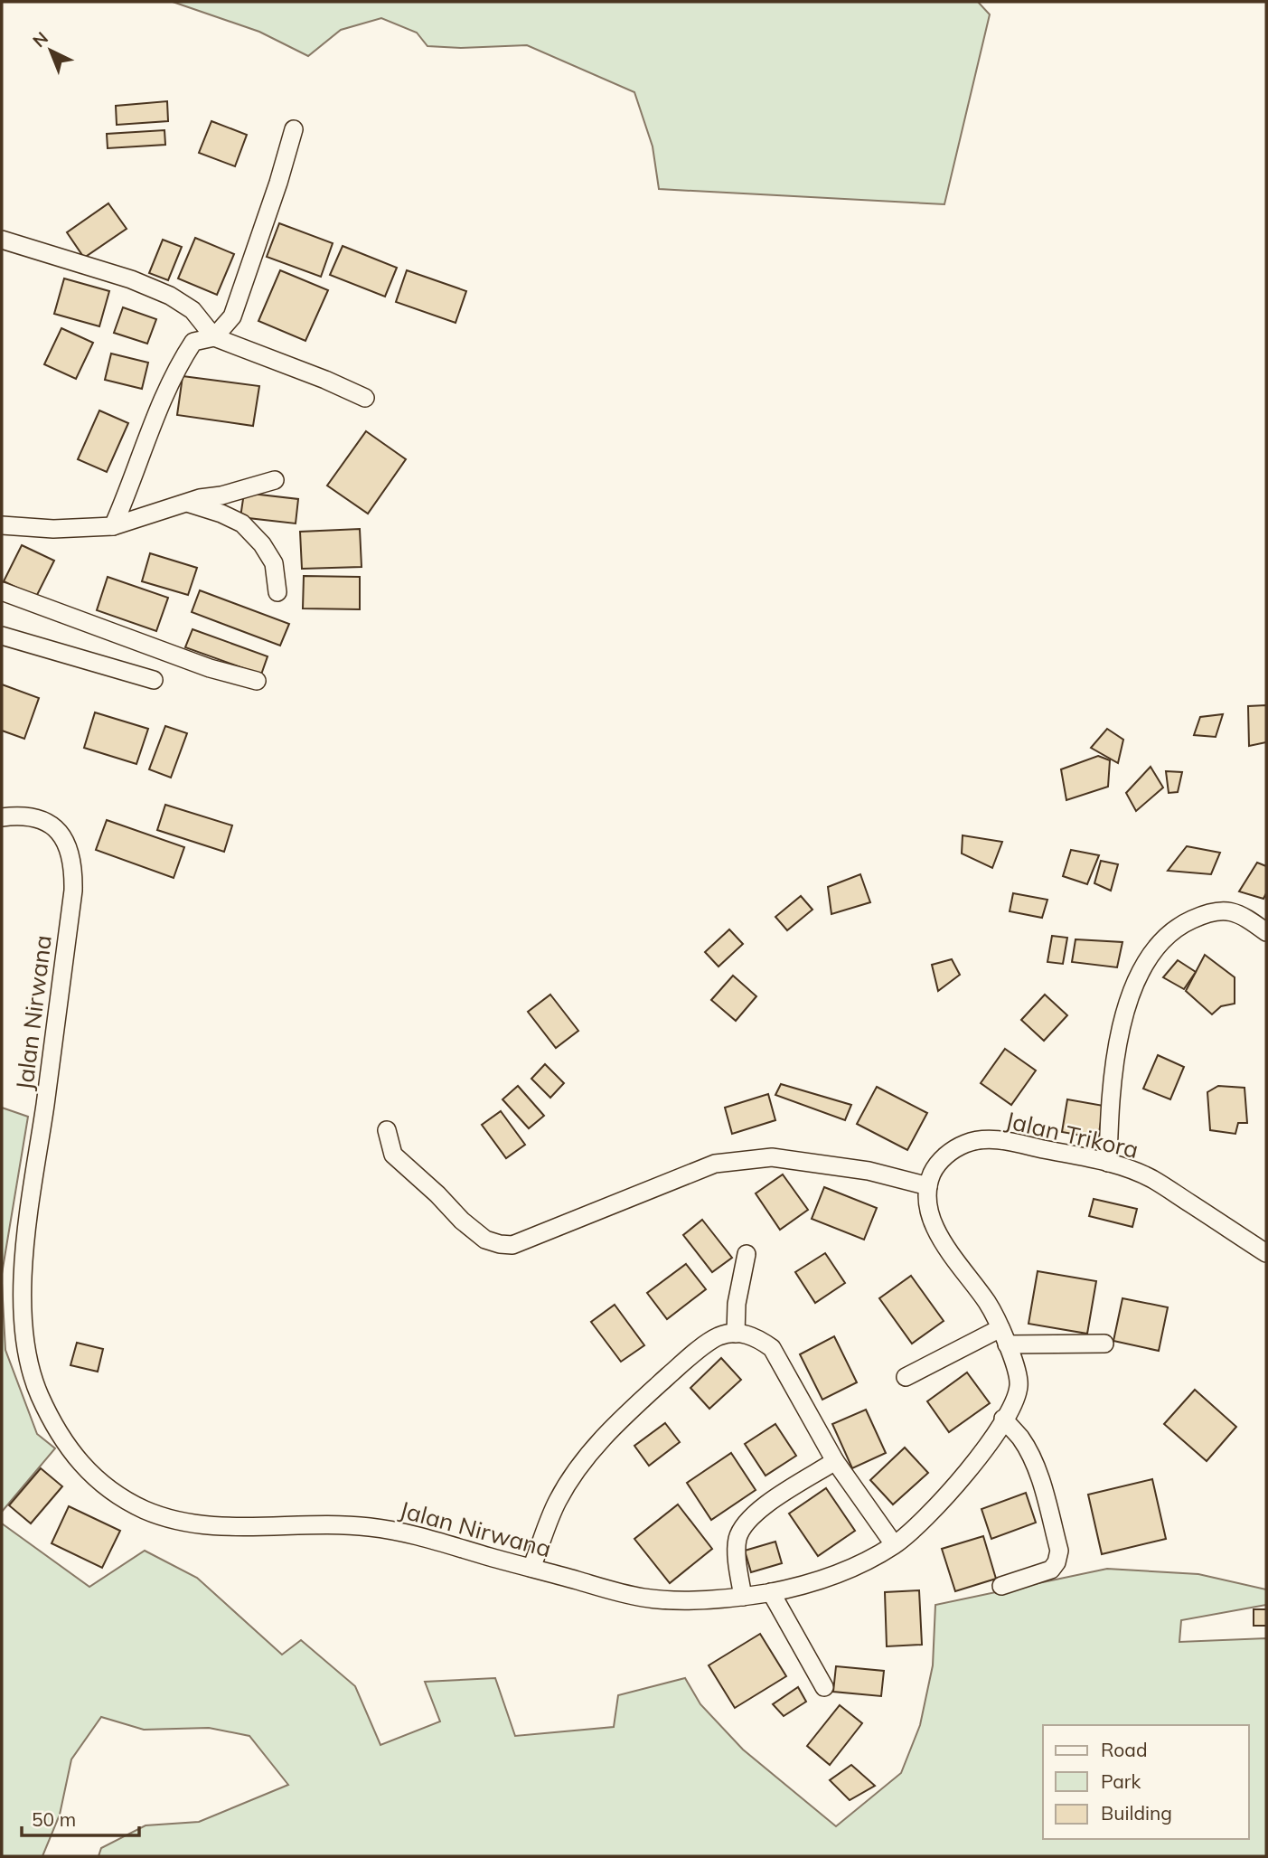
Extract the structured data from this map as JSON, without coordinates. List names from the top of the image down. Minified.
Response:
{"streets":{"street":["Jalan Nirwana","Jalan Trikora"]},"crossings":[["Jalan Nirwana","Jalan Trikora"]],"legend":["Road","Park","Building"],"scale_bar":"50 m","north":"top left"}
